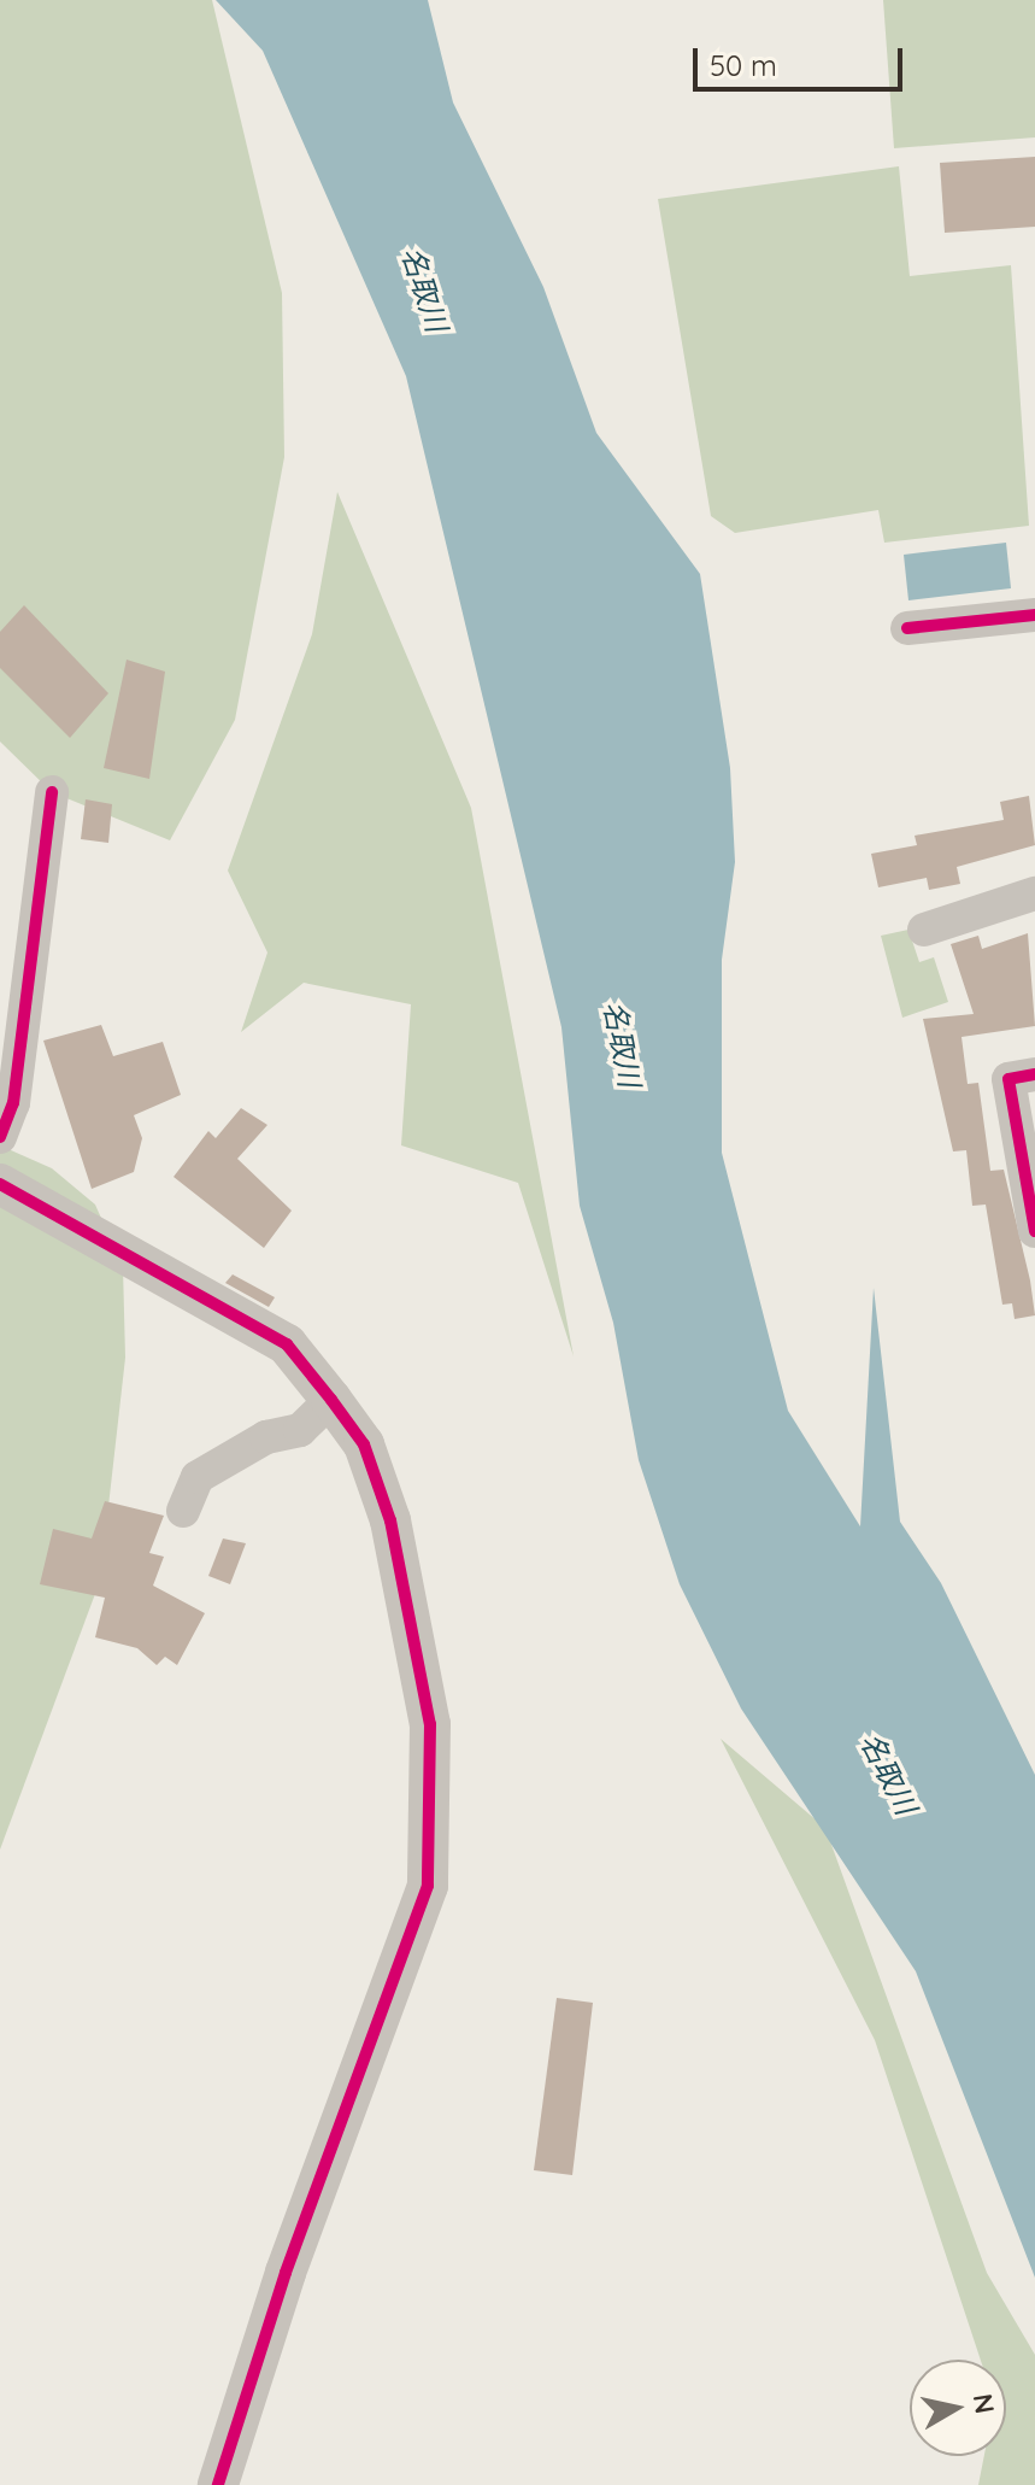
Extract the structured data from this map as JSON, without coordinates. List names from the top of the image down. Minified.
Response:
{"water":["名取川"],"scale_bar":"50 m","north":"right"}
